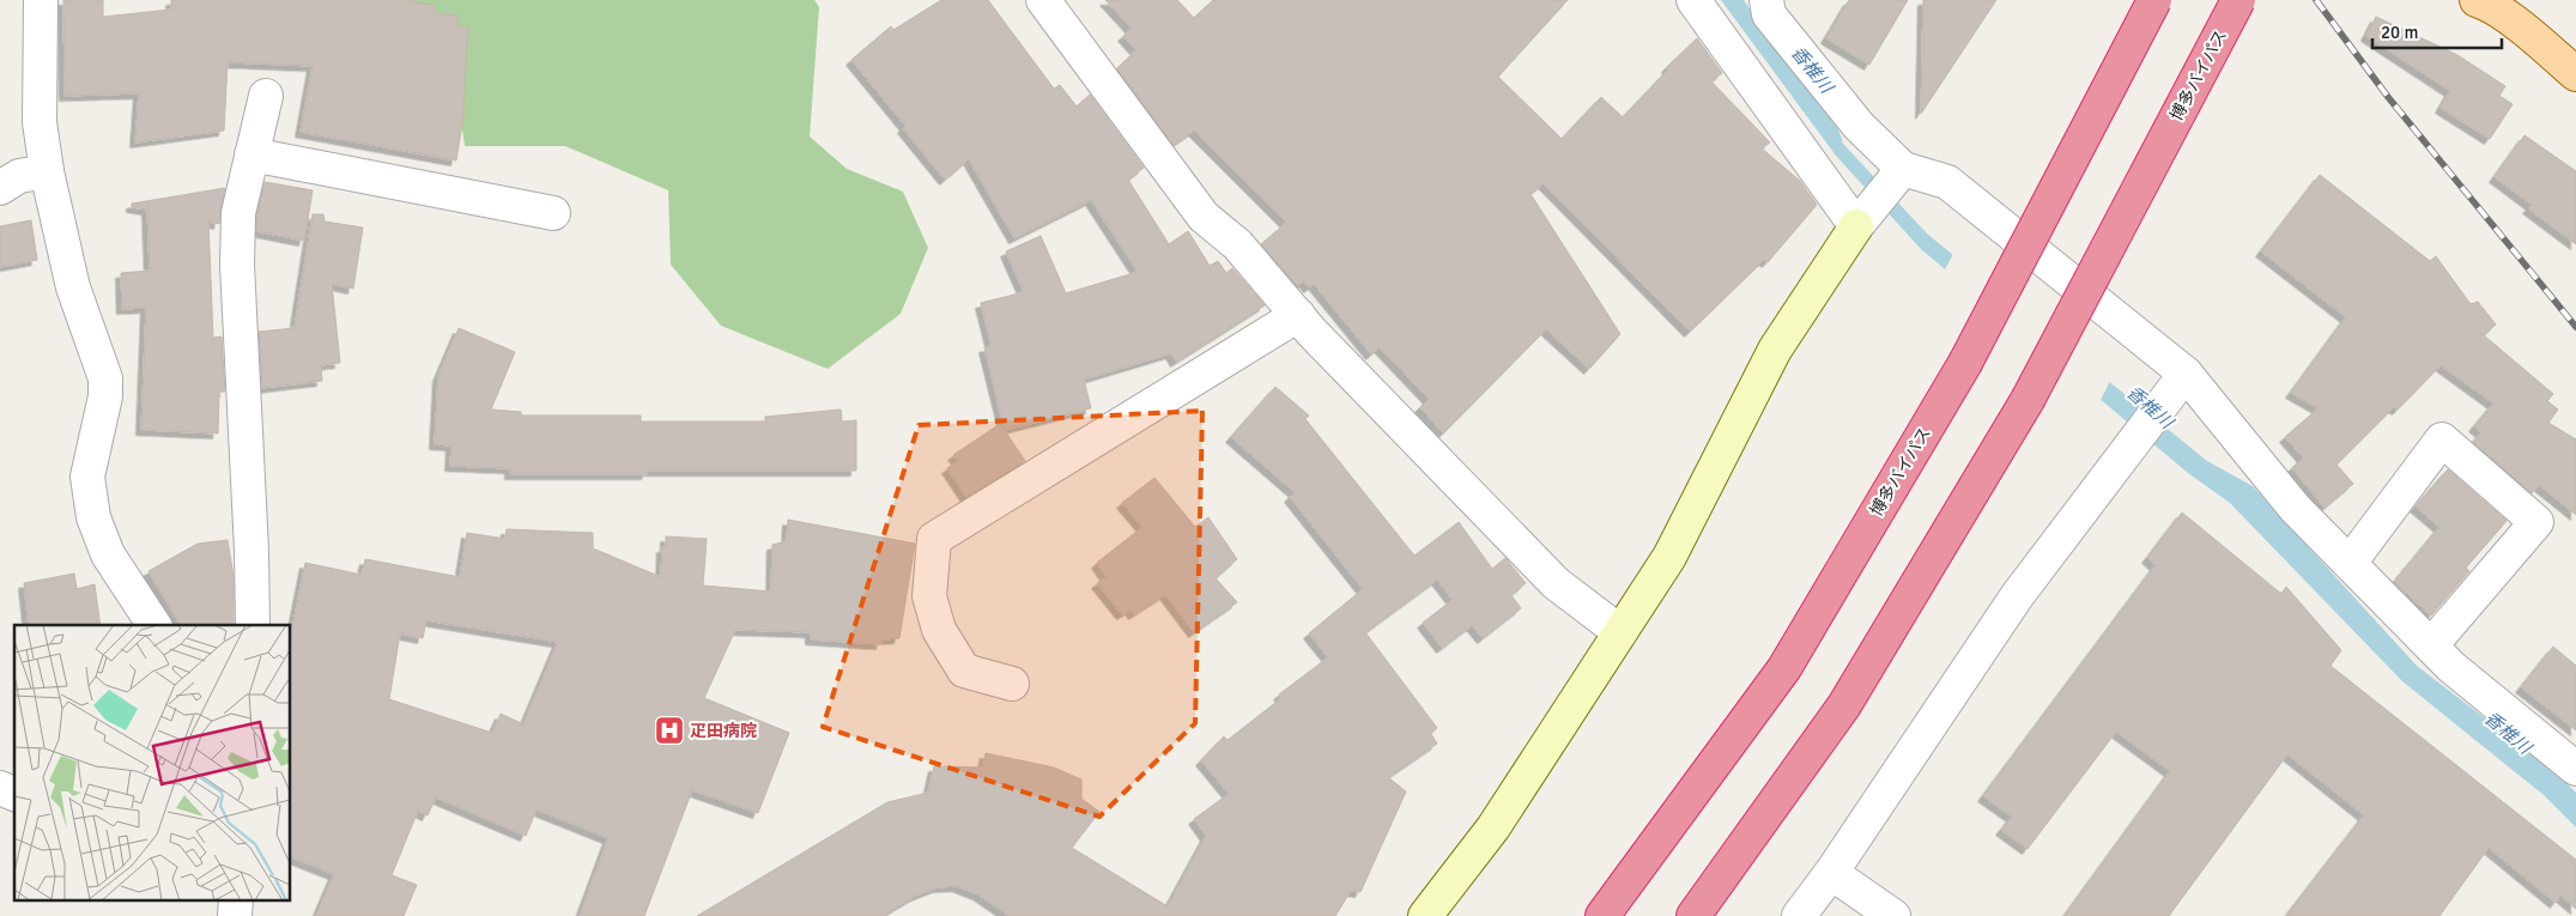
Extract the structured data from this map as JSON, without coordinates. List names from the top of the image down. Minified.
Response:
{"streets":{"highway":["博多バイパス"]},"water":["香椎川"],"places":{"hospital":["疋田病院"]},"scale_bar":"20 m"}
